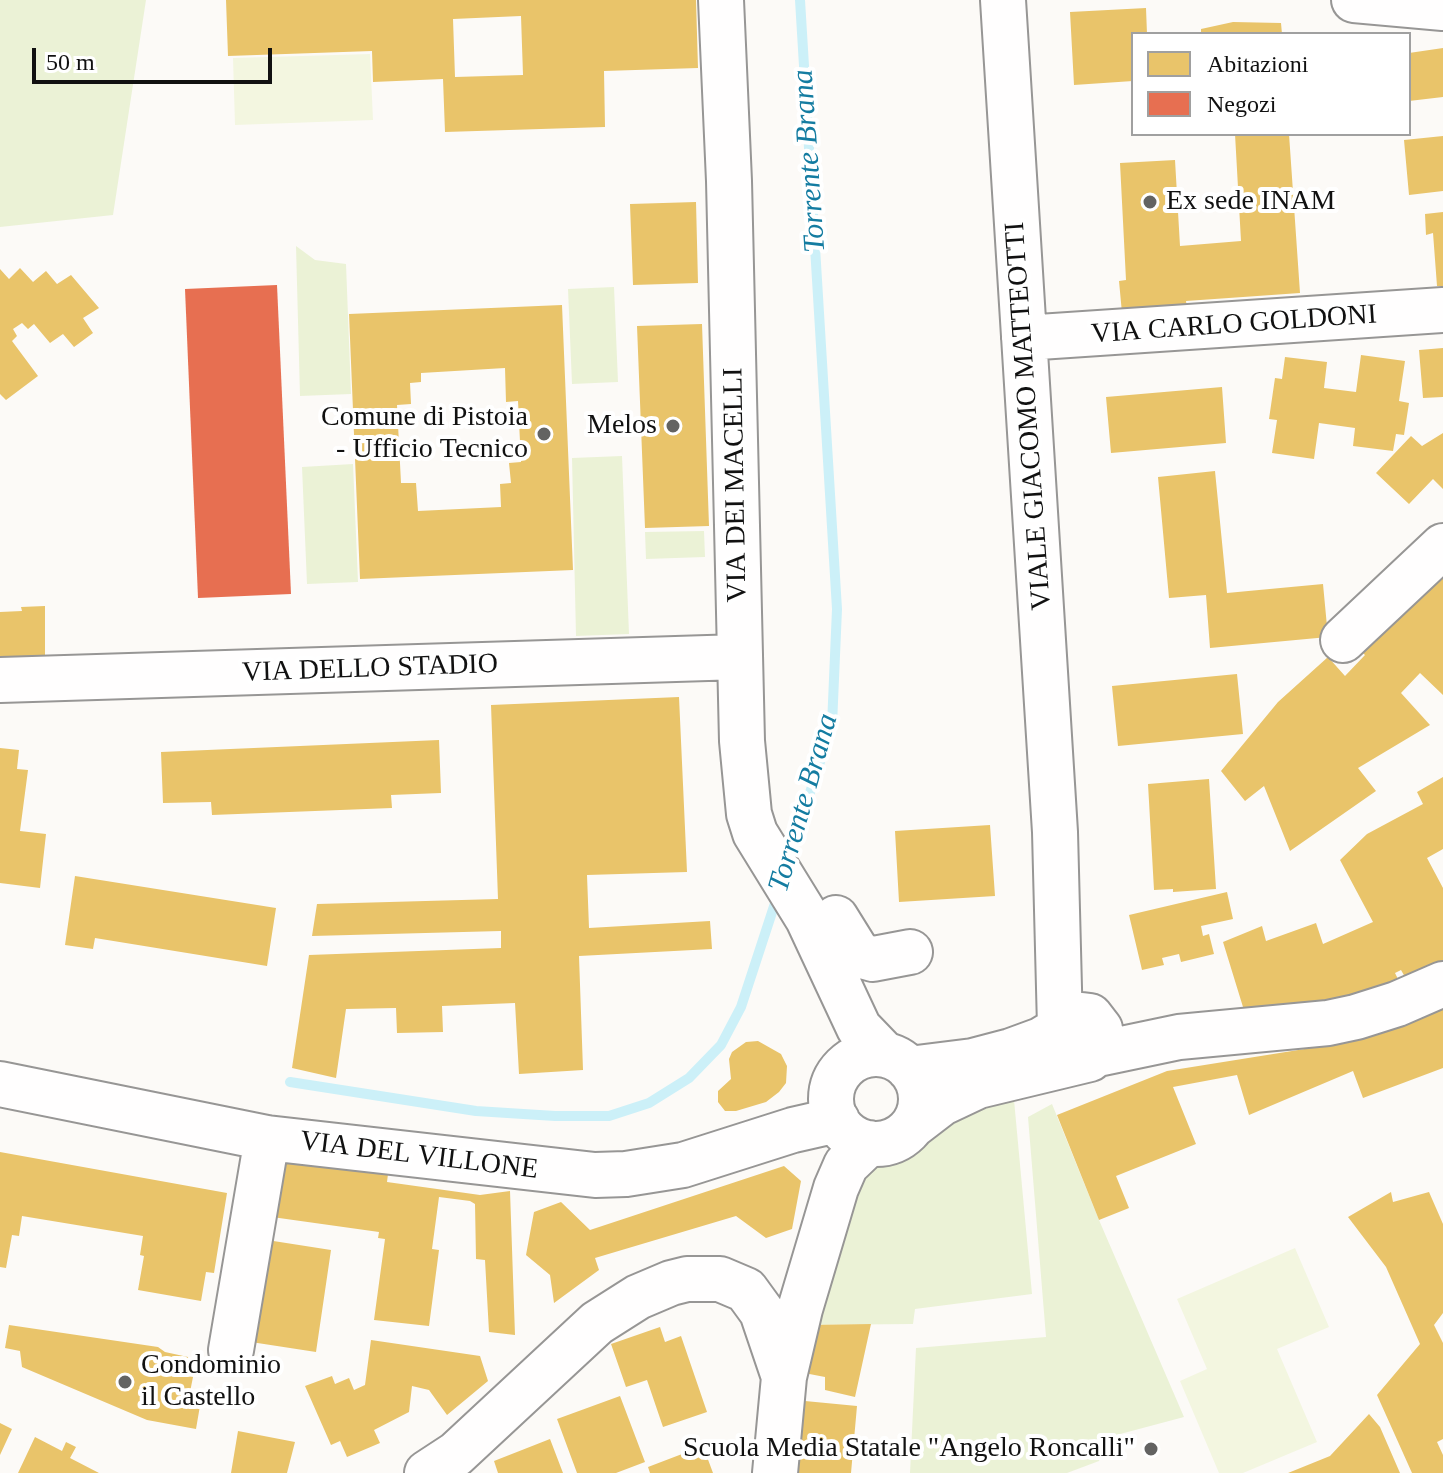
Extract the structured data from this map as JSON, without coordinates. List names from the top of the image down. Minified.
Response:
{"streets":{"street":["VIA CARLO GOLDONI","VIALE GIACOMO MATTEOTTI","VIA DEI MACELLI","VIA DELLO STADIO","VIA DEL VILLONE"]},"crossings":[["VIA CARLO GOLDONI","VIALE GIACOMO MATTEOTTI"],["VIA DEI MACELLI","VIA DELLO STADIO"]],"water":["Torrente Brana"],"places":["Ex sede INAM","Melos","Comune di Pistoia - Ufficio Tecnico","Condominio il Castello","Scuola Media Statale \"Angelo Roncalli\""],"legend":["Abitazioni","Negozi"],"scale_bar":"50 m"}
